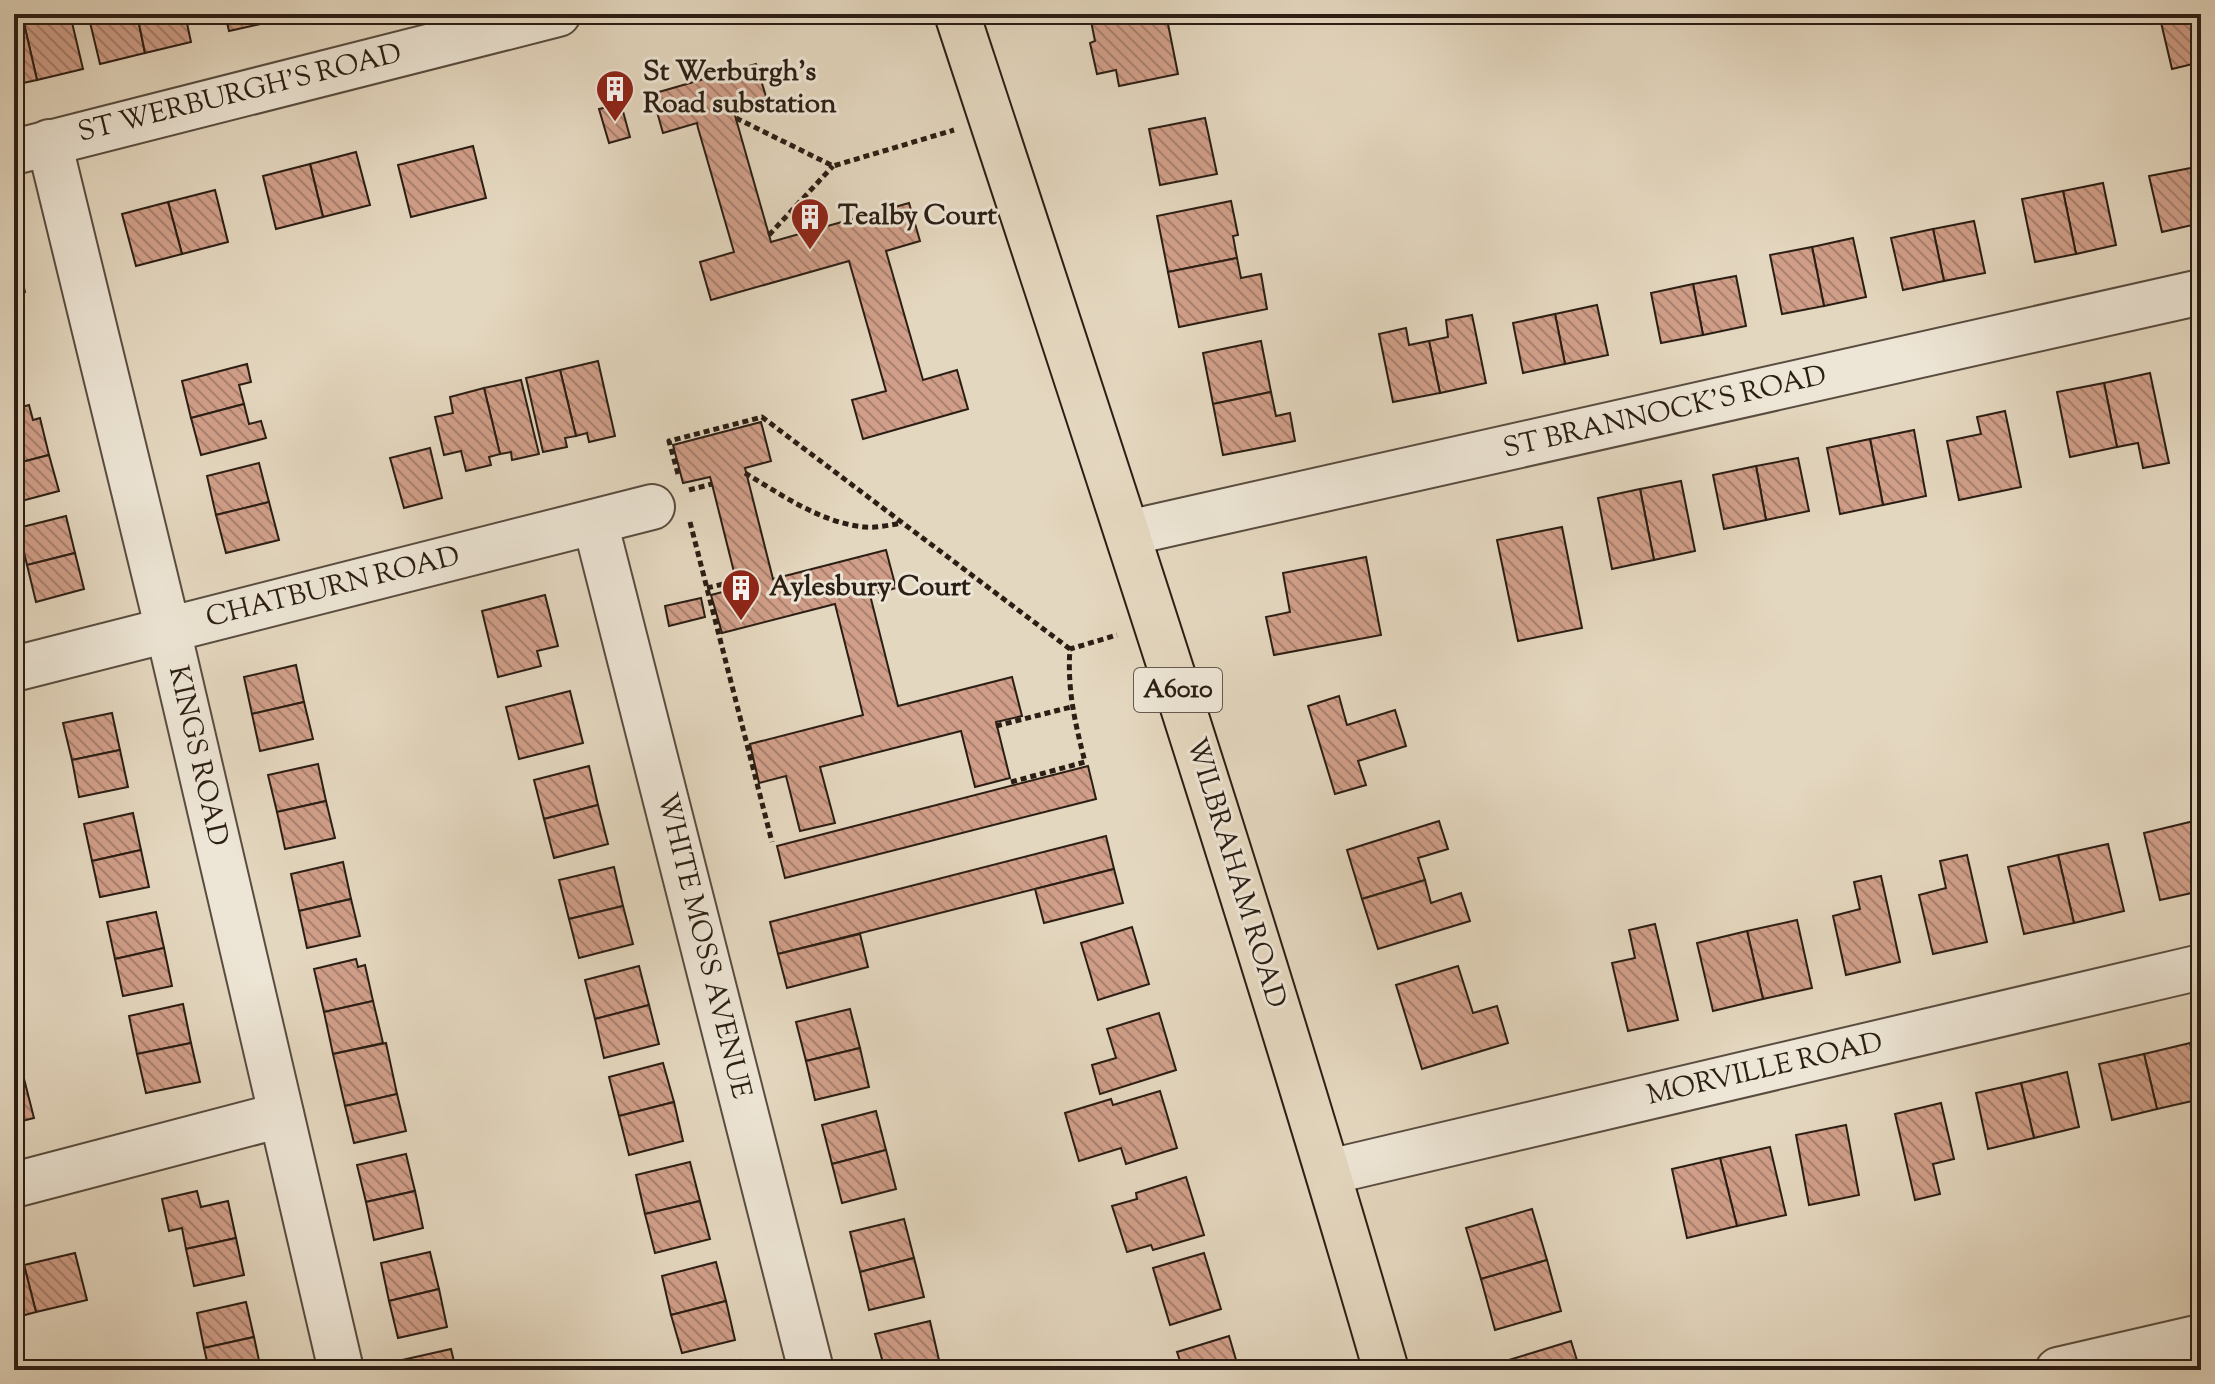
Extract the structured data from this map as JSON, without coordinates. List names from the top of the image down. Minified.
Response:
{"streets":{"highway":["A6010","WILBRAHAM ROAD"],"street":["ST WERBURGH'S ROAD","ST BRANNOCK'S ROAD","CHATBURN ROAD","KINGS ROAD","WHITE MOSS AVENUE","MORVILLE ROAD"]},"crossings":[["ST WERBURGH'S ROAD","KINGS ROAD"],["ST BRANNOCK'S ROAD","WILBRAHAM ROAD"],["CHATBURN ROAD","KINGS ROAD"],["CHATBURN ROAD","WHITE MOSS AVENUE"],["WILBRAHAM ROAD","MORVILLE ROAD"]],"places":{"building":["St Werburgh's Road substation","Tealby Court","Aylesbury Court"]}}
